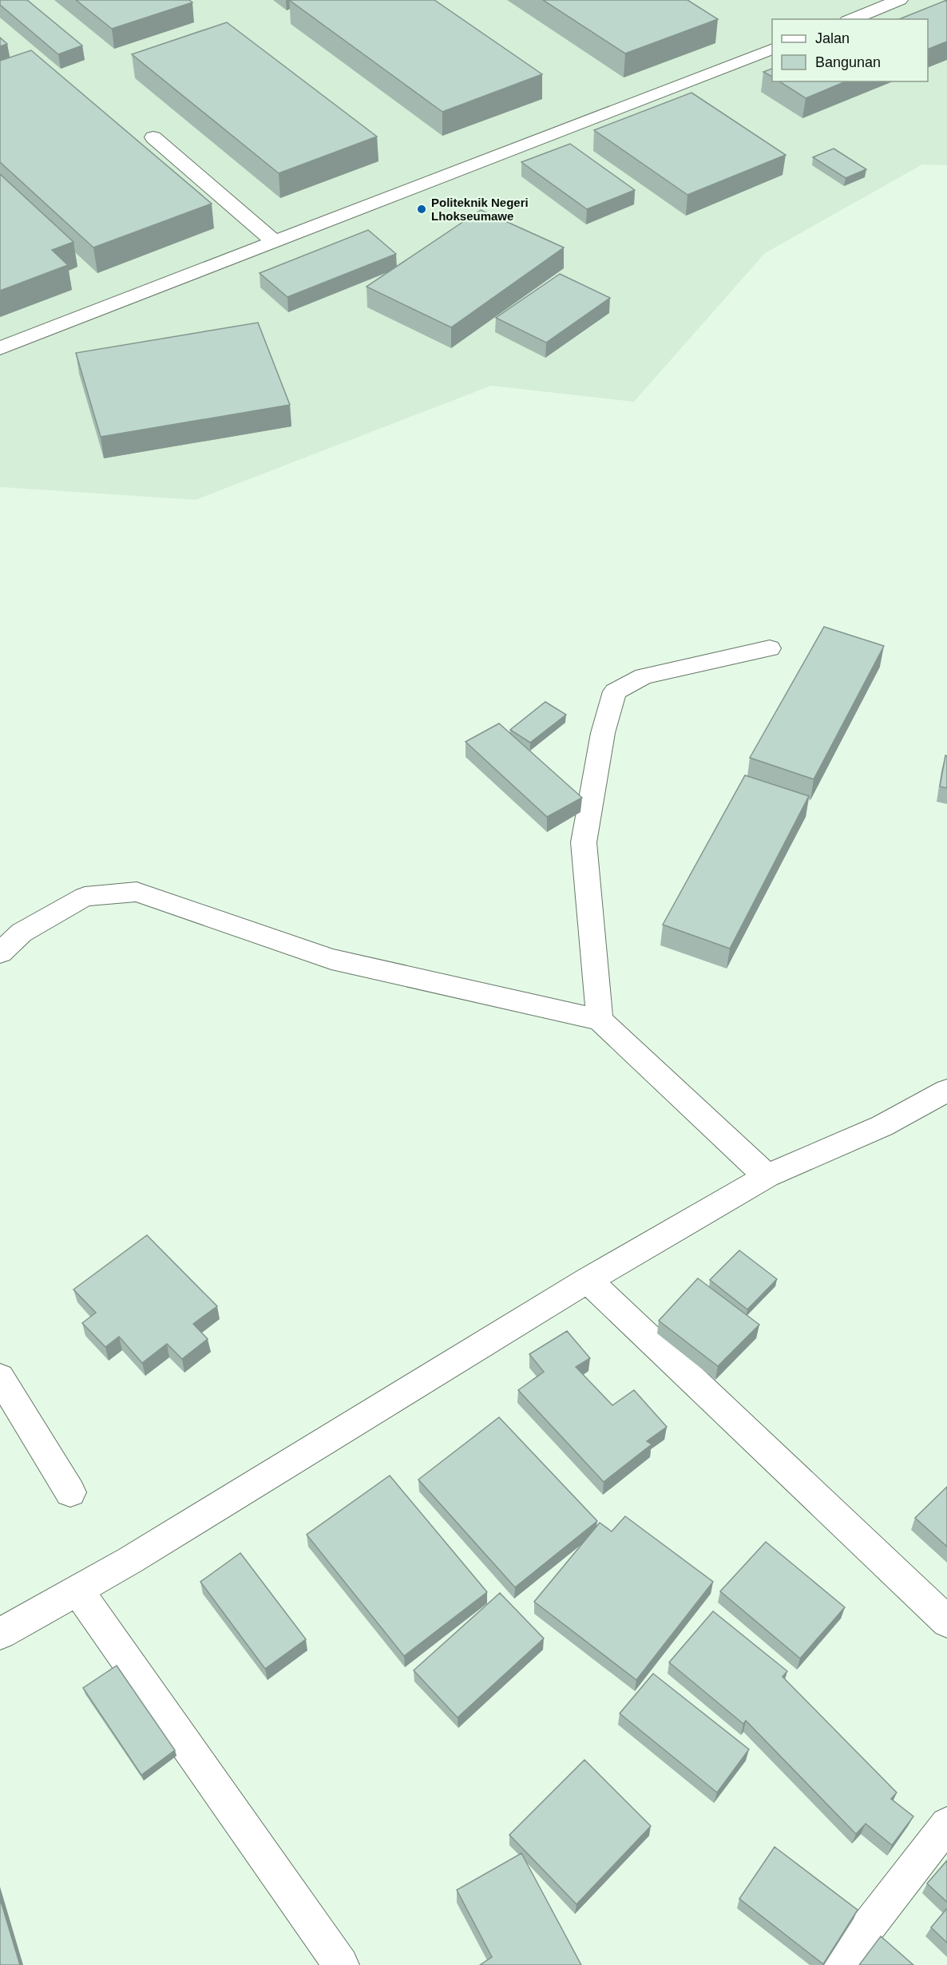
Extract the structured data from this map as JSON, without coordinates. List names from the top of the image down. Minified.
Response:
{"places":["Politeknik Negeri Lhokseumawe"],"legend":["Jalan","Bangunan"]}
